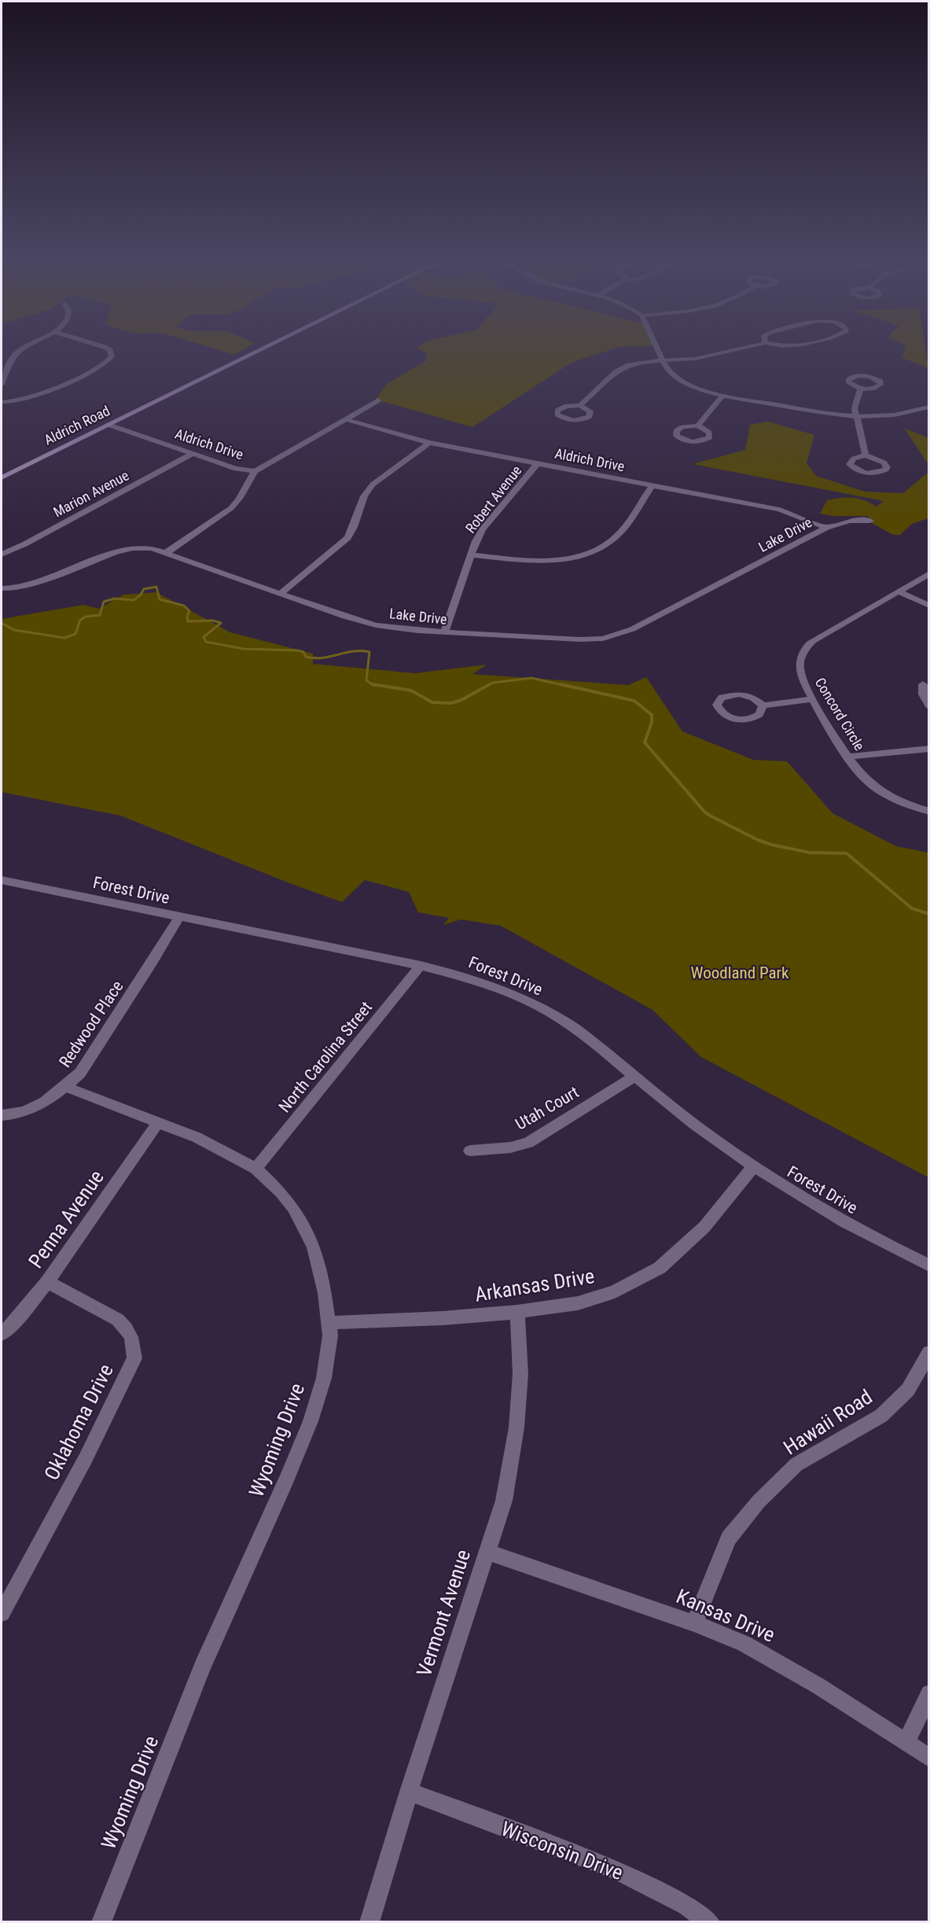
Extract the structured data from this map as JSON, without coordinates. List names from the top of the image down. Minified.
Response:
{"streets":{"main road":["Aldrich Road"],"street":["Aldrich Drive","Marion Avenue","Robert Avenue","Lake Drive","Concord Circle","Forest Drive","Redwood Place","North Carolina Street","Utah Court","Penna Avenue","Arkansas Drive","Oklahoma Drive","Hawaii Road","Wyoming Drive","Vermont Avenue","Kansas Drive","Wisconsin Drive"]},"crossings":[["Aldrich Road","Aldrich Drive"],["Aldrich Drive","Marion Avenue"],["Aldrich Drive","Robert Avenue"],["Aldrich Drive","Lake Drive"],["Robert Avenue","Lake Drive"],["Forest Drive","Redwood Place"],["Forest Drive","North Carolina Street"],["Forest Drive","Utah Court"],["Forest Drive","Arkansas Drive"],["Redwood Place","Wyoming Drive"],["North Carolina Street","Wyoming Drive"],["Penna Avenue","Oklahoma Drive"],["Penna Avenue","Wyoming Drive"],["Arkansas Drive","Wyoming Drive"],["Arkansas Drive","Vermont Avenue"],["Hawaii Road","Kansas Drive"],["Vermont Avenue","Kansas Drive"],["Vermont Avenue","Wisconsin Drive"]],"parks":["Woodland Park"]}
